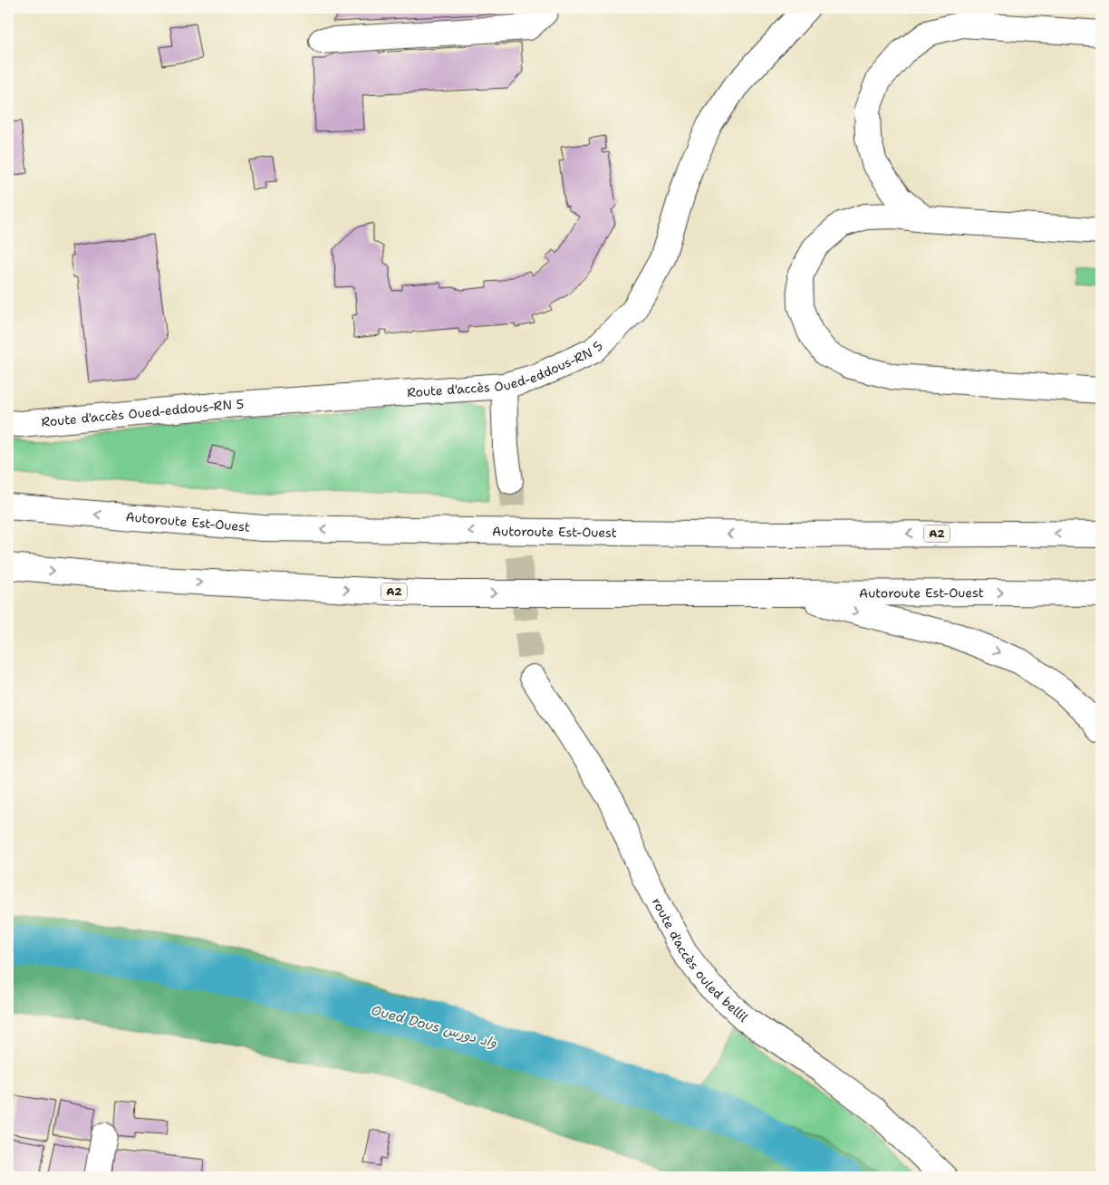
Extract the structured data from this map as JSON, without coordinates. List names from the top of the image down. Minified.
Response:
{"streets":{"main road":["Route d'accès Oued-eddous-RN 5","Autoroute Est-Ouest","A2","route d'accès ouled bellil"]},"water":["Oued Dous واد دورس"]}
